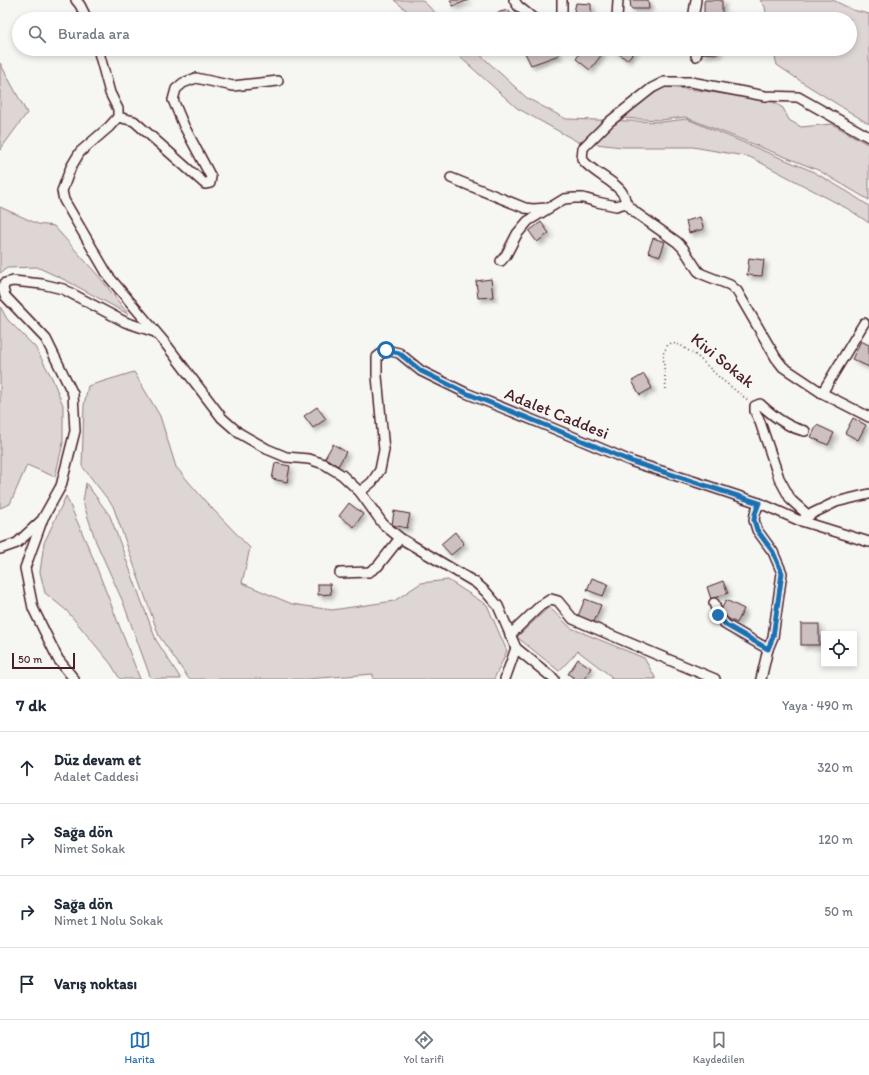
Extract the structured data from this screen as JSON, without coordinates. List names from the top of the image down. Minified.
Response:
{"streets":{"street":["Kivi Sokak","Adalet Caddesi"]},"scale_bar":"50 m","page":{"search":"Burada ara","scale":"50 m","heading":["7 dk","Yaya · 490 m"],"list":[["Düz devam et","Adalet Caddesi","320 m"],["Sağa dön","Nimet Sokak","120 m"],["Sağa dön","Nimet 1 Nolu Sokak","50 m"],"Varış noktası"],"nav":["Harita","Yol tarifi","Kaydedilen"]}}
